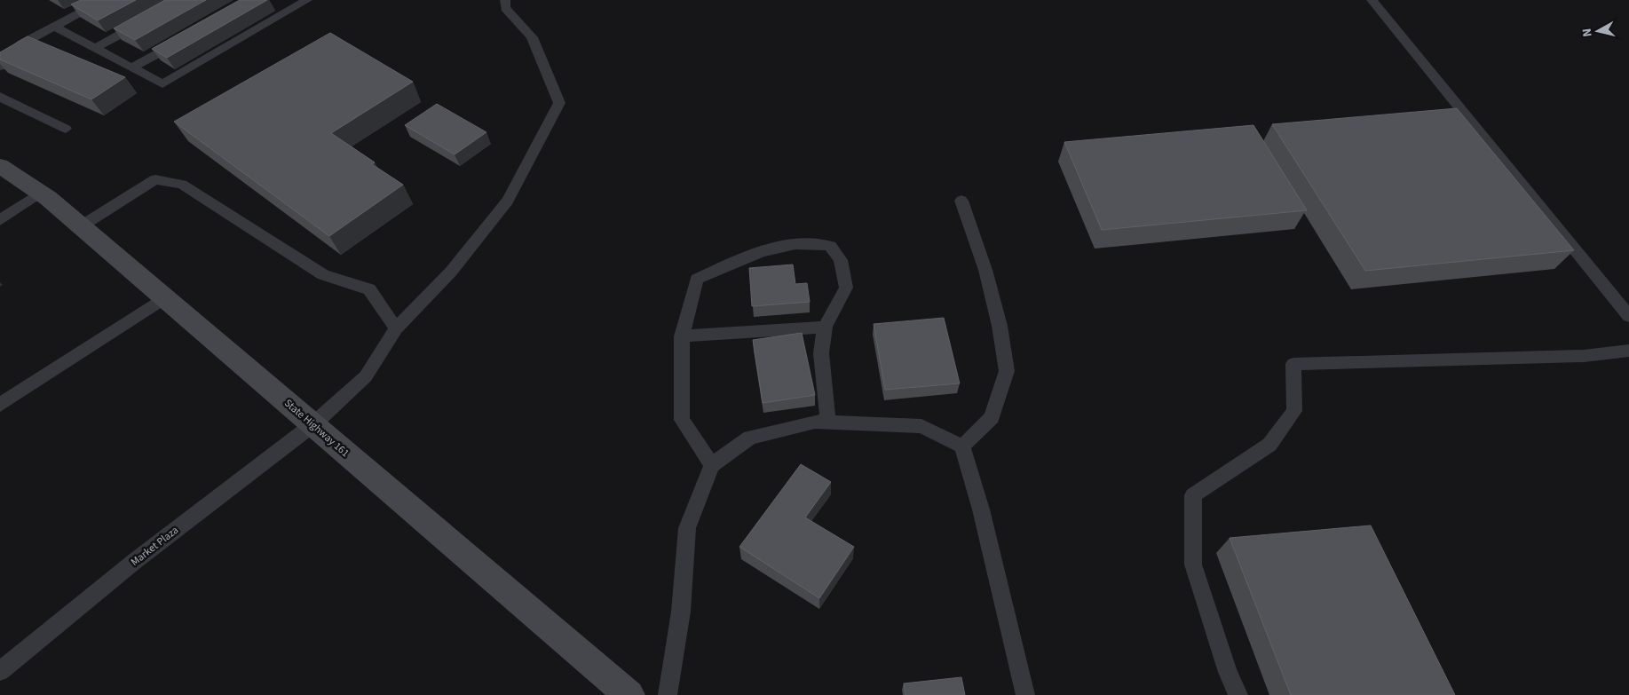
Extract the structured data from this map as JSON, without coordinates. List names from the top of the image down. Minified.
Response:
{"streets":{"main road":["State Highway 161"],"lane":["Market Plaza"]},"crossings":[["State Highway 161","Market Plaza"]],"north":"left"}
